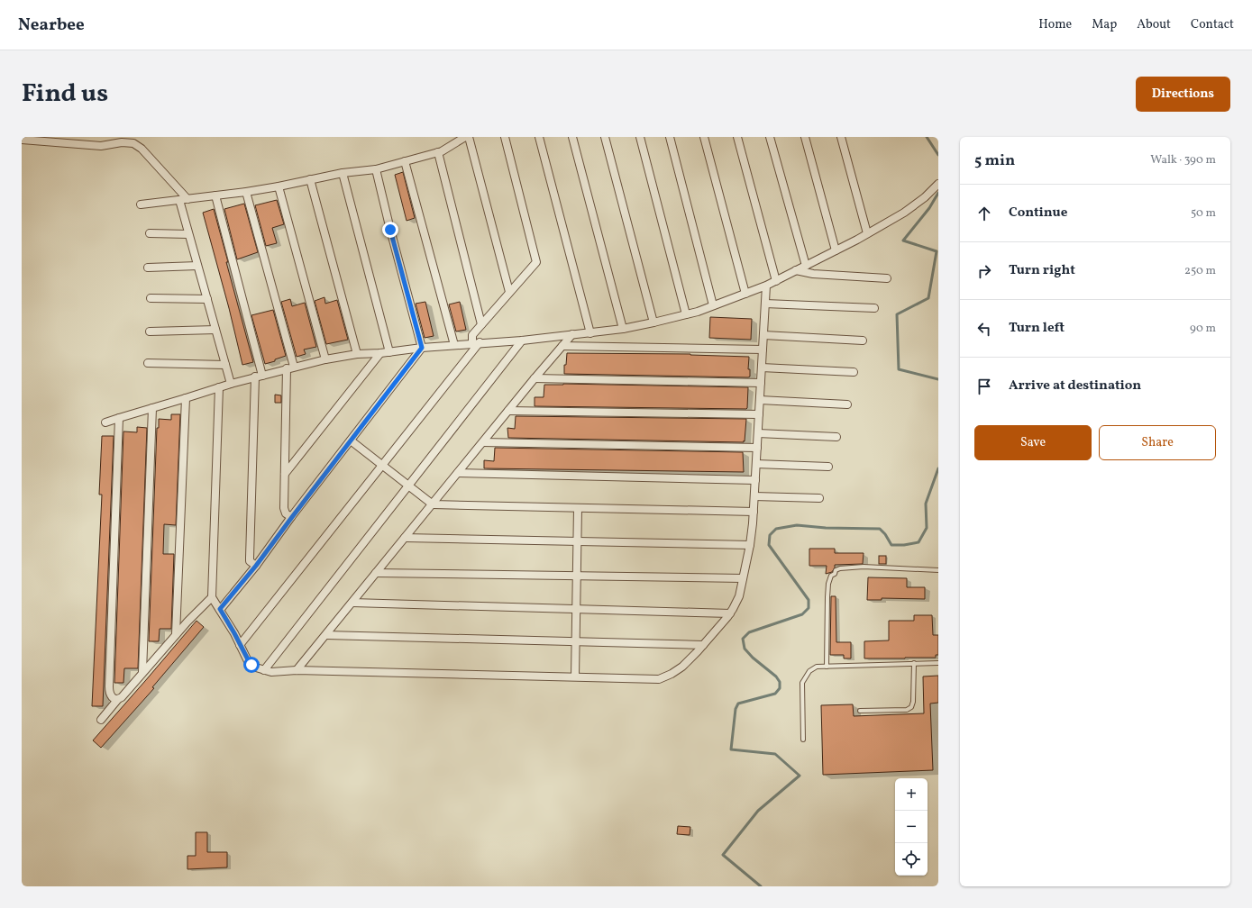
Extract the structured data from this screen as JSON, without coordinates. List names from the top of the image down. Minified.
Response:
{"page":{"header":"Nearbee","nav":["Home","Map","About","Contact"],"title":"Find us","buttons":["Directions",["Save","Share"]],"heading":["5 min","Walk · 390 m"],"list":[["Continue","50 m"],["Turn right","250 m"],["Turn left","90 m"],"Arrive at destination"],"map_buttons":["+","−"]}}
